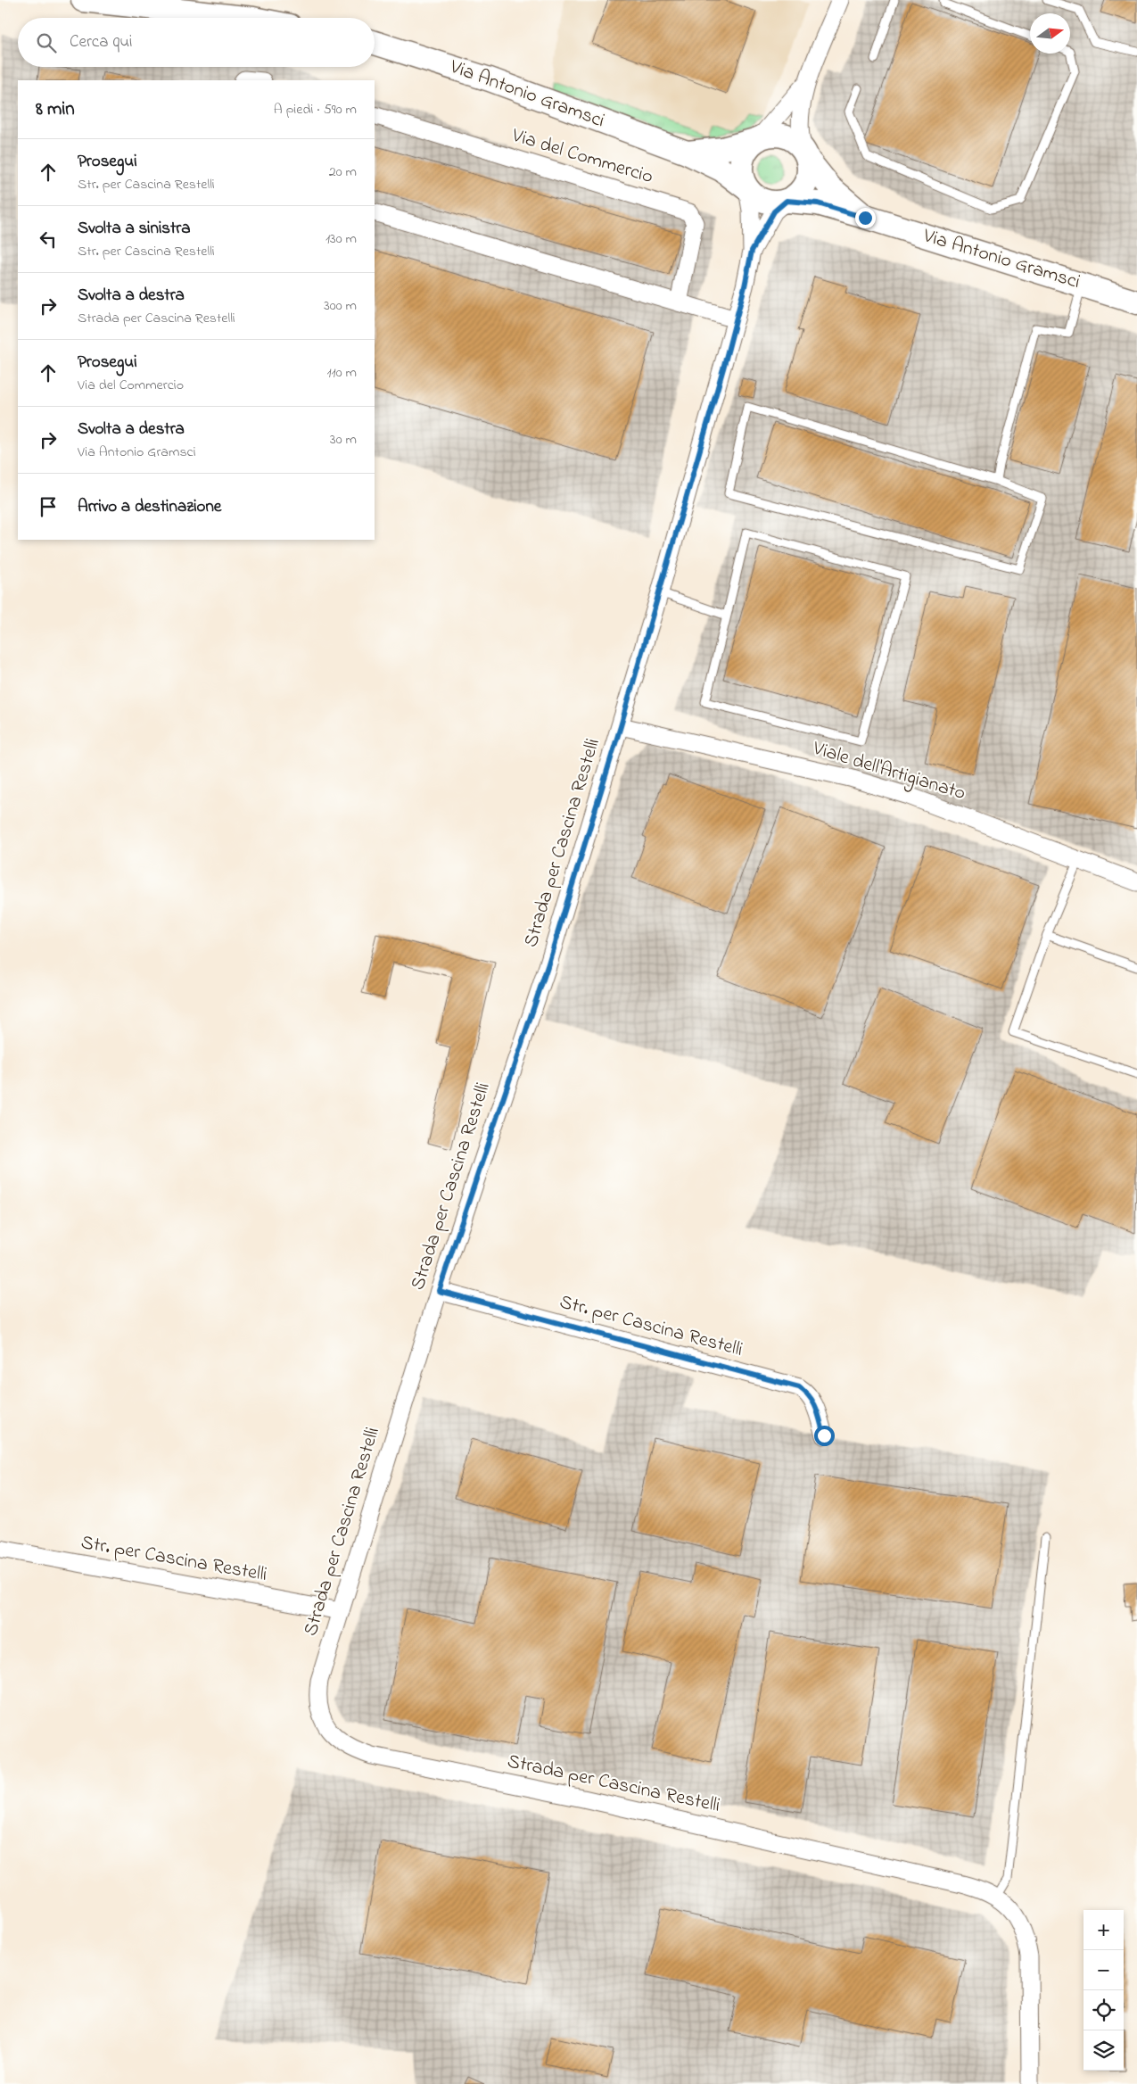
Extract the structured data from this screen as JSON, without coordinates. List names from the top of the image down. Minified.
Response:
{"streets":{"street":["Via Antonio Gramsci","Via del Commercio","Viale dell'Artigianato","Strada per Cascina Restelli","Str. per Cascina Restelli"]},"crossings":[["Viale dell'Artigianato","Strada per Cascina Restelli"],["Strada per Cascina Restelli","Str. per Cascina Restelli"]],"north":"right","page":{"search":"Cerca qui","heading":["8 min","A piedi · 590 m"],"list":[["Prosegui","Str. per Cascina Restelli","20 m"],["Svolta a sinistra","Str. per Cascina Restelli","130 m"],["Svolta a destra","Strada per Cascina Restelli","300 m"],["Prosegui","Via del Commercio","110 m"],["Svolta a destra","Via Antonio Gramsci","30 m"],"Arrivo a destinazione"],"map_buttons":["+","−"]}}
